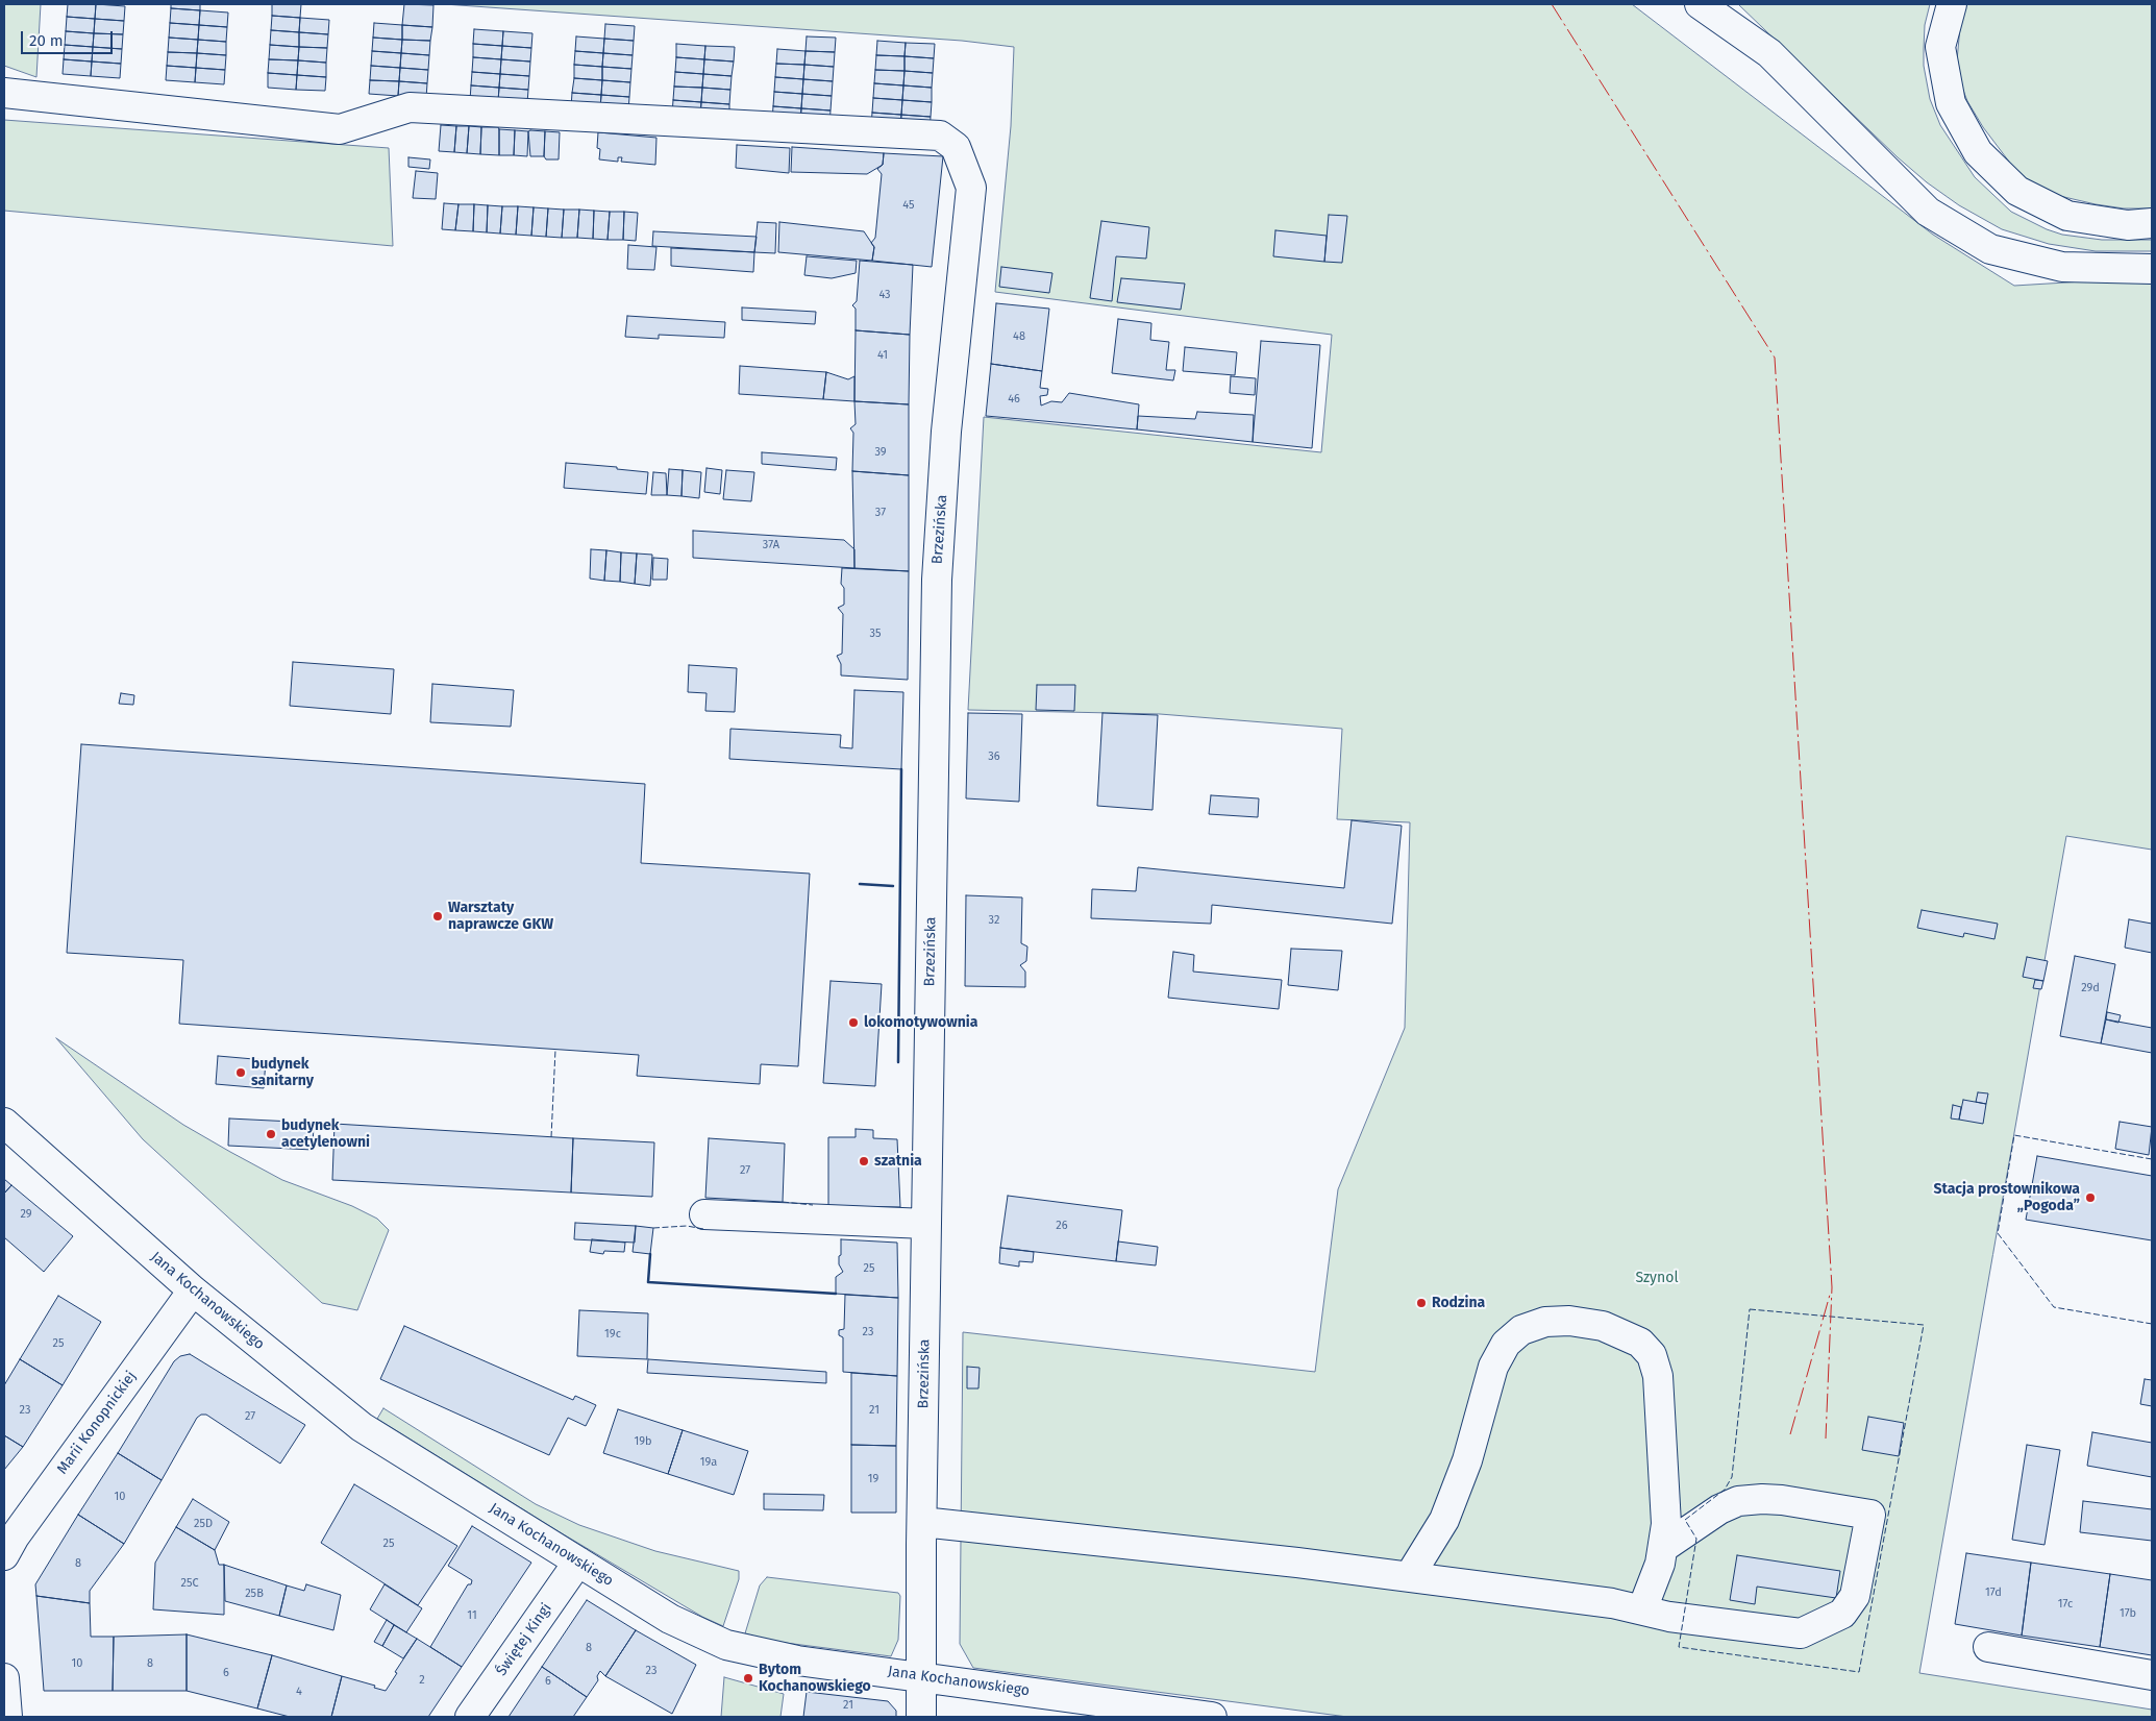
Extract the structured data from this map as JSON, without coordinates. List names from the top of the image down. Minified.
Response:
{"streets":{"street":["Brzezińska","Jana Kochanowskiego","Marii Konopnickiej","Świętej Kingi"]},"crossings":[["Brzezińska","Jana Kochanowskiego"],["Jana Kochanowskiego","Marii Konopnickiej"],["Jana Kochanowskiego","Świętej Kingi"]],"parks":["Szynol"],"places":["Warsztaty naprawcze GKW","lokomotywownia","budynek sanitarny","budynek acetylenowni","szatnia","Stacja prostownikowa „Pogoda”","Rodzina","Bytom Kochanowskiego"],"house_numbers":["45","43","48","41","46","39","37","37A","35","36","32","29d","27","29","26","25","23","19c","25","23","21","27","19b","19a","19","10","25D","25","8","25C","17d","25B","17c","17b","11","8","10","8","23","6","2","6","4","21"],"scale_bar":"20 m"}
